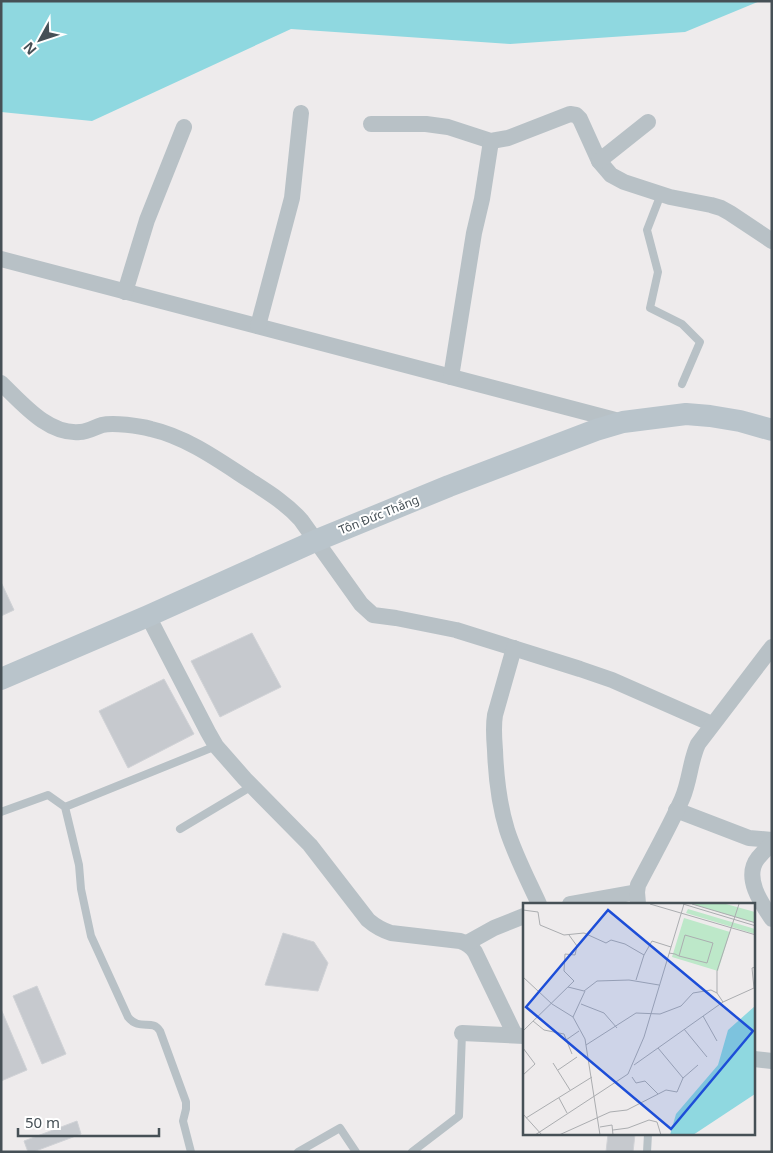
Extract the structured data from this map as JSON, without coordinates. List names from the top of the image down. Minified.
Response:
{"streets":{"street":["Tôn Đức Thắng"]},"scale_bar":"50 m","north":"bottom left"}
